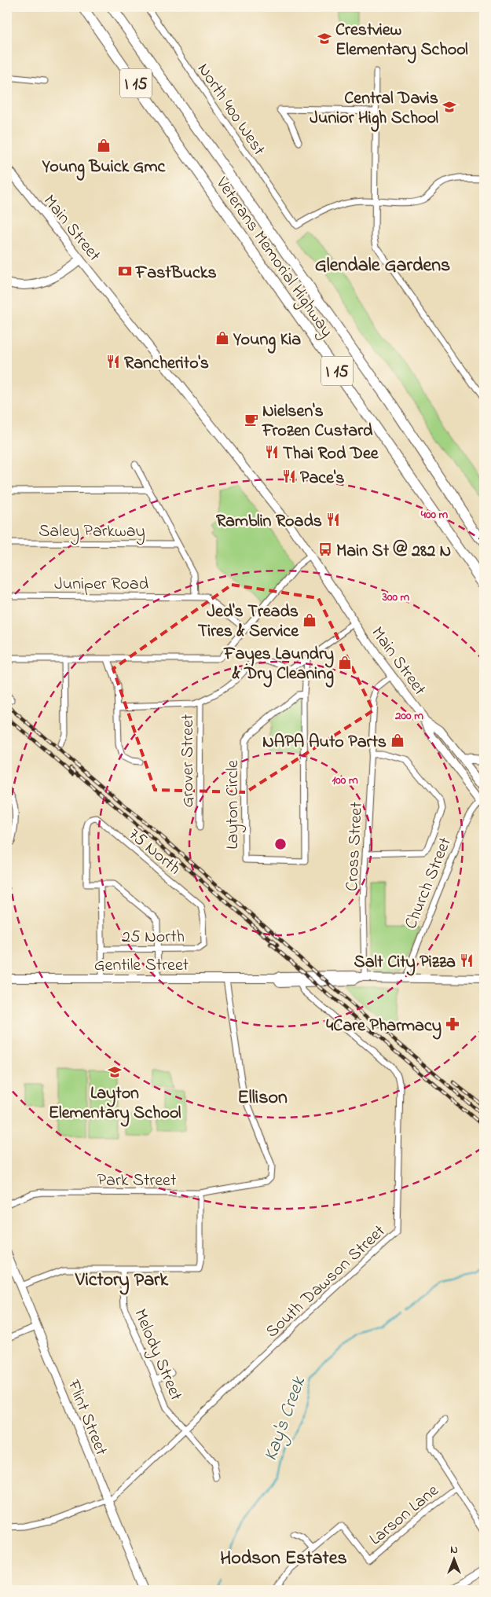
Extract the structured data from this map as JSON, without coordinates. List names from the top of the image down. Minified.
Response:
{"streets":{"highway":["I 15","Veterans Memorial Highway"],"main road":["Main Street","Gentile Street","Flint Street"],"street":["North 400 West","Saley Parkway","Juniper Road","Grover Street","Layton Circle","Cross Street","75 North","Church Street","25 North","Park Street","South Dawson Street","Melody Street","Larson Lane"]},"crossings":[["Main Street","Cross Street"],["Main Street","Church Street"],["Grover Street","Layton Circle"],["Cross Street","Gentile Street"],["75 North","25 North"],["Church Street","Gentile Street"],["Gentile Street","Park Street"],["Gentile Street","South Dawson Street"],["South Dawson Street","Melody Street"],["South Dawson Street","Flint Street"]],"districts":["Glendale Gardens","Ellison","Victory Park","Hodson Estates"],"water":["Kay's Creek"],"places":{"school or university":["Crestview Elementary School","Central Davis Junior High School","Layton Elementary School"],"shop":["Young Buick Gmc","Young Kia","Jed's Treads Tires & Service","Fayes Laundry & Dry Cleaning","NAPA Auto Parts"],"bank":["FastBucks"],"restaurant":["Rancherito's","Thai Rod Dee","Pace's","Ramblin Roads","Salt City Pizza"],"cafe":["Nielsen's Frozen Custard"],"bus stop":["Main St @ 282 N"],"pharmacy":["4Care Pharmacy"]},"north":"top","rings":["400 m","300 m","200 m","100 m"]}
